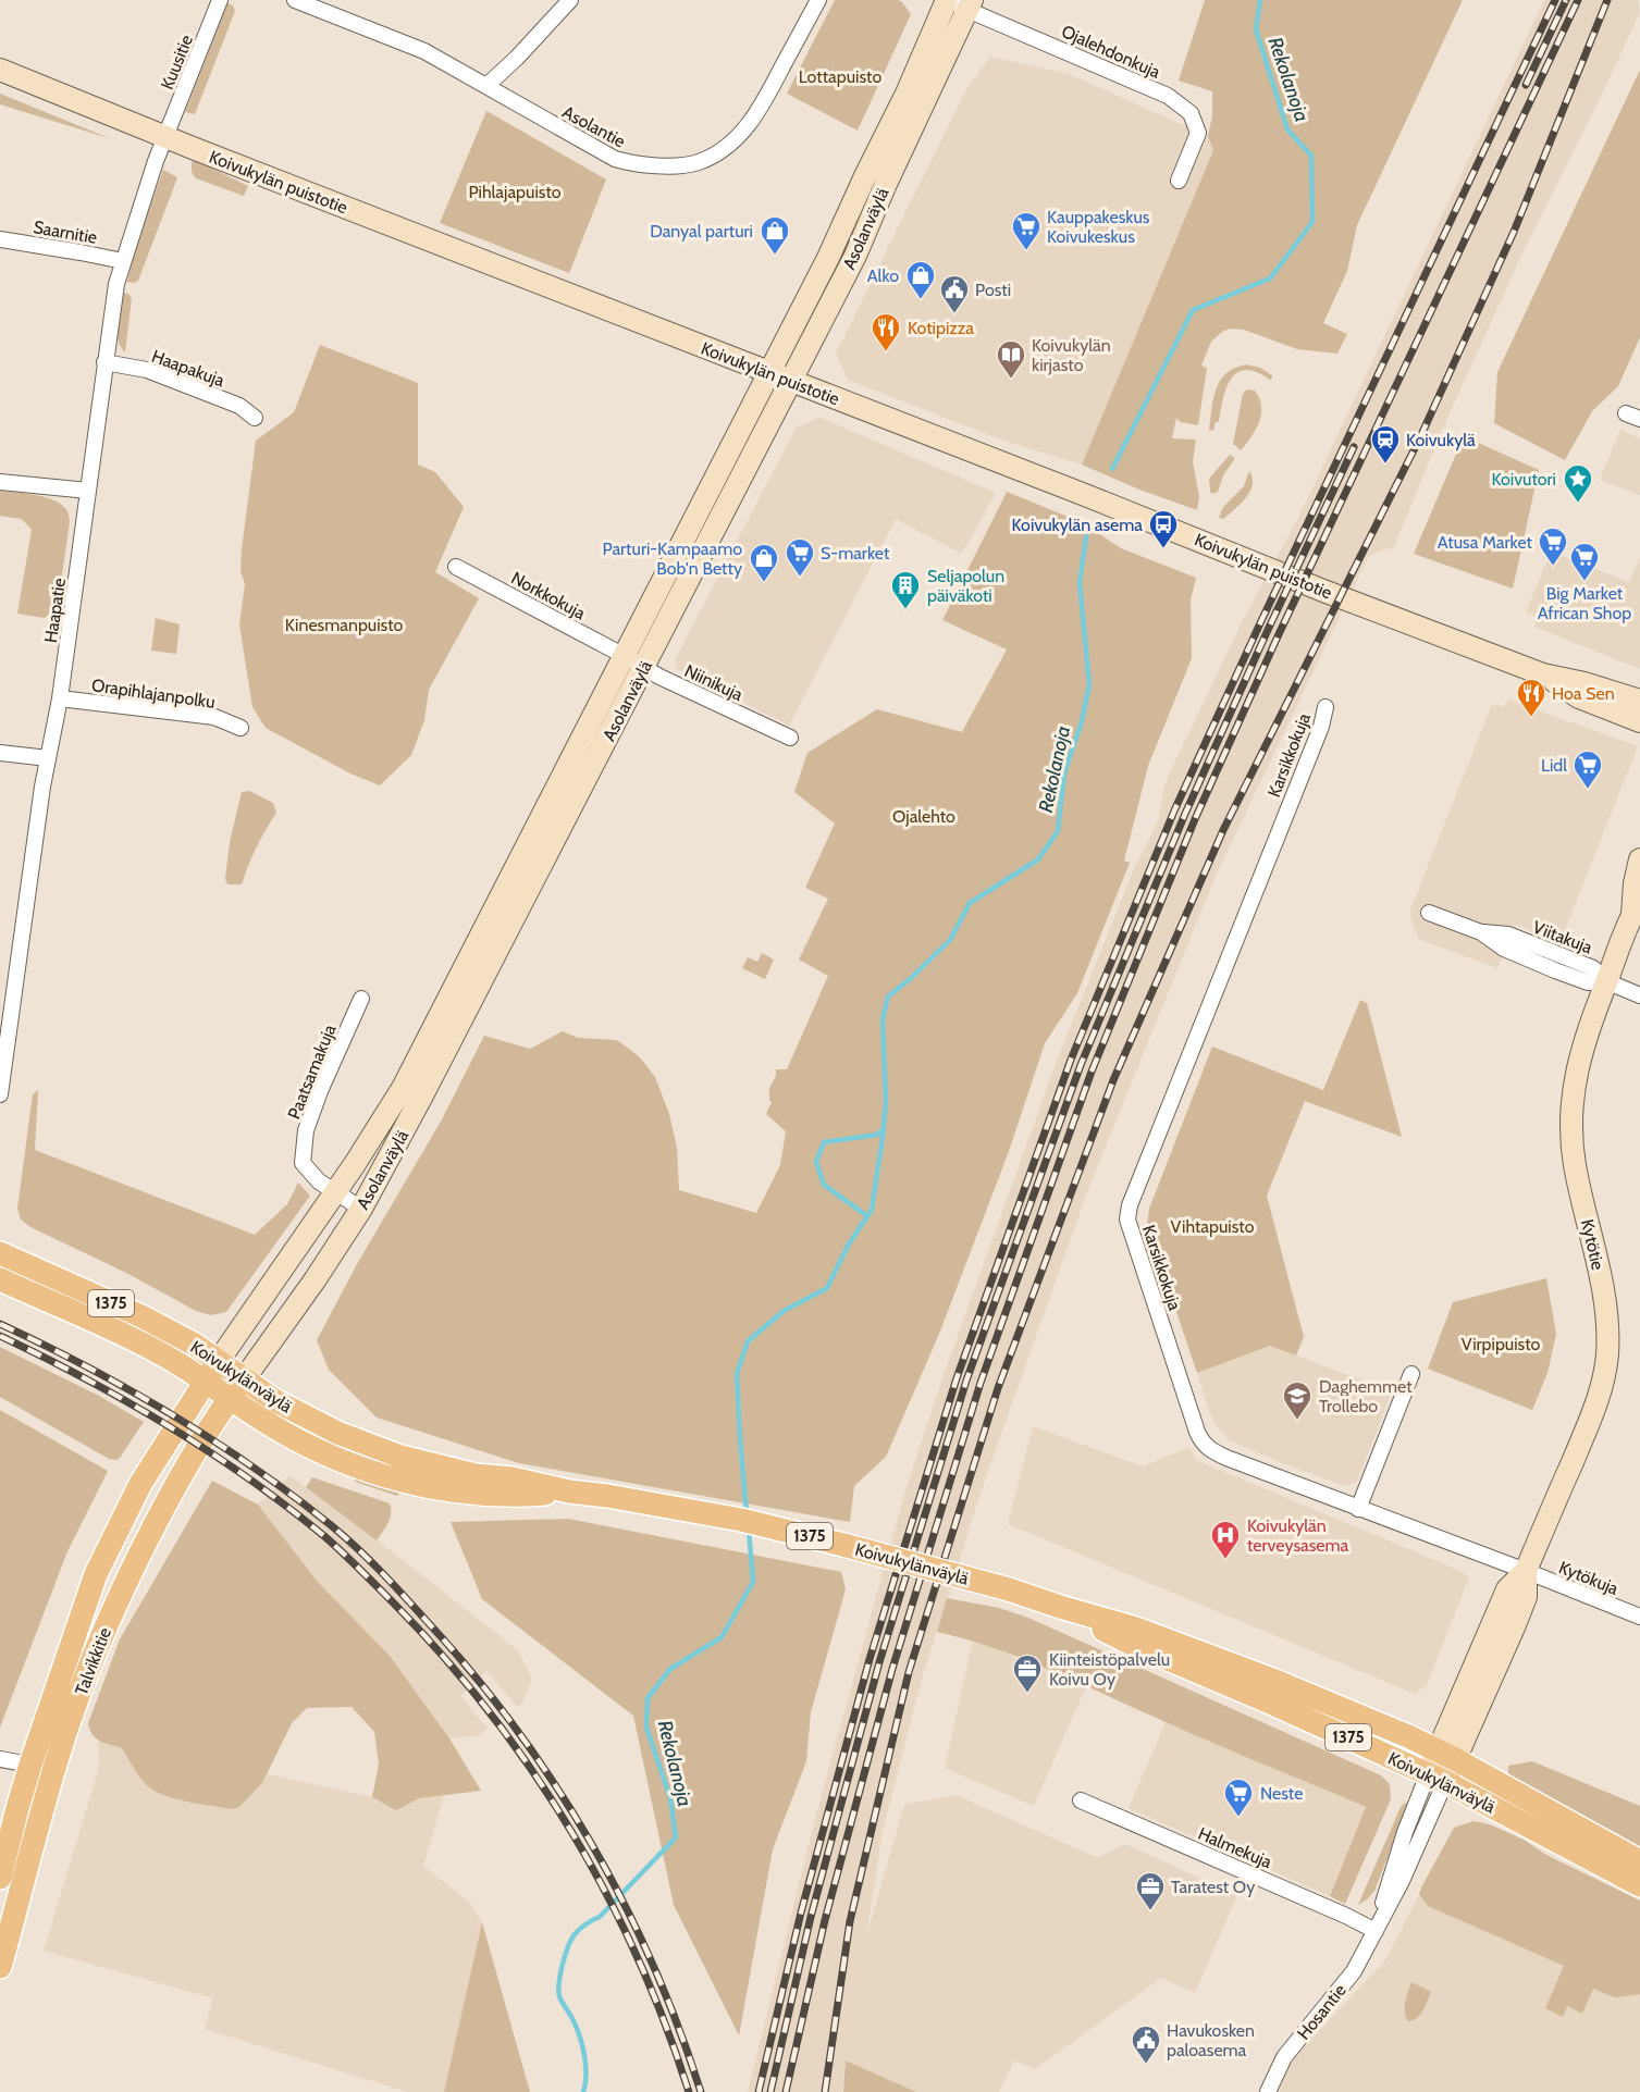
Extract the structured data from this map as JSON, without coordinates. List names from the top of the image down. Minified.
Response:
{"streets":{"main road":["Koivukylän puistotie","Asolanväylä","Kytötie","1375","Koivukylänväylä","Talvikkitie","Hosantie"],"street":["Ojalehdonkuja","Kuusitie","Asolantie","Saarnitie","Haapakuja","Norkkokuja","Haapatie","Niinikuja","Orapihlajanpolku","Karsikkokuja","Viitakuja","Paatsamakuja","Kytökuja","Halmekuja"]},"crossings":[["Ojalehdonkuja","Asolanväylä"],["Kuusitie","Koivukylän puistotie"],["Kuusitie","Haapatie"],["Koivukylän puistotie","Asolanväylä"],["Koivukylän puistotie","Haapatie"],["Asolanväylä","Norkkokuja"],["Asolanväylä","Niinikuja"],["Asolanväylä","Paatsamakuja"],["Asolanväylä","Koivukylänväylä"],["Asolanväylä","Talvikkitie"],["Saarnitie","Haapatie"],["Haapakuja","Haapatie"],["Norkkokuja","Niinikuja"],["Haapatie","Orapihlajanpolku"],["Karsikkokuja","Kytötie"],["Karsikkokuja","Kytökuja"],["Viitakuja","Kytötie"],["Kytötie","Koivukylänväylä"],["Kytötie","Kytökuja"],["Kytötie","Hosantie"],["Koivukylänväylä","Talvikkitie"],["Koivukylänväylä","Hosantie"],["Halmekuja","Hosantie"]],"water":["Rekolanoja"],"parks":["Lottapuisto","Pihlajapuisto","Kinesmanpuisto","Ojalehto","Vihtapuisto","Virpipuisto"],"places":{"supermarket":["Kauppakeskus Koivukeskus","Atusa Market","S-market","Big Market African Shop","Lidl","Neste"],"shop":["Danyal parturi","Alko","Parturi-Kampaamo Bob'n Betty"],"public building":["Posti","Havukosken paloasema"],"restaurant":["Kotipizza","Hoa Sen"],"library":["Koivukylän kirjasto"],"station":["Koivukylä"],"place":["Koivutori"],"bus stop":["Koivukylän asema"],"building":["Seljapolun päiväkoti"],"school or university":["Daghemmet Trollebo"],"hospital":["Koivukylän terveysasema"],"office":["Kiinteistöpalvelu Koivu Oy","Taratest Oy"]}}
